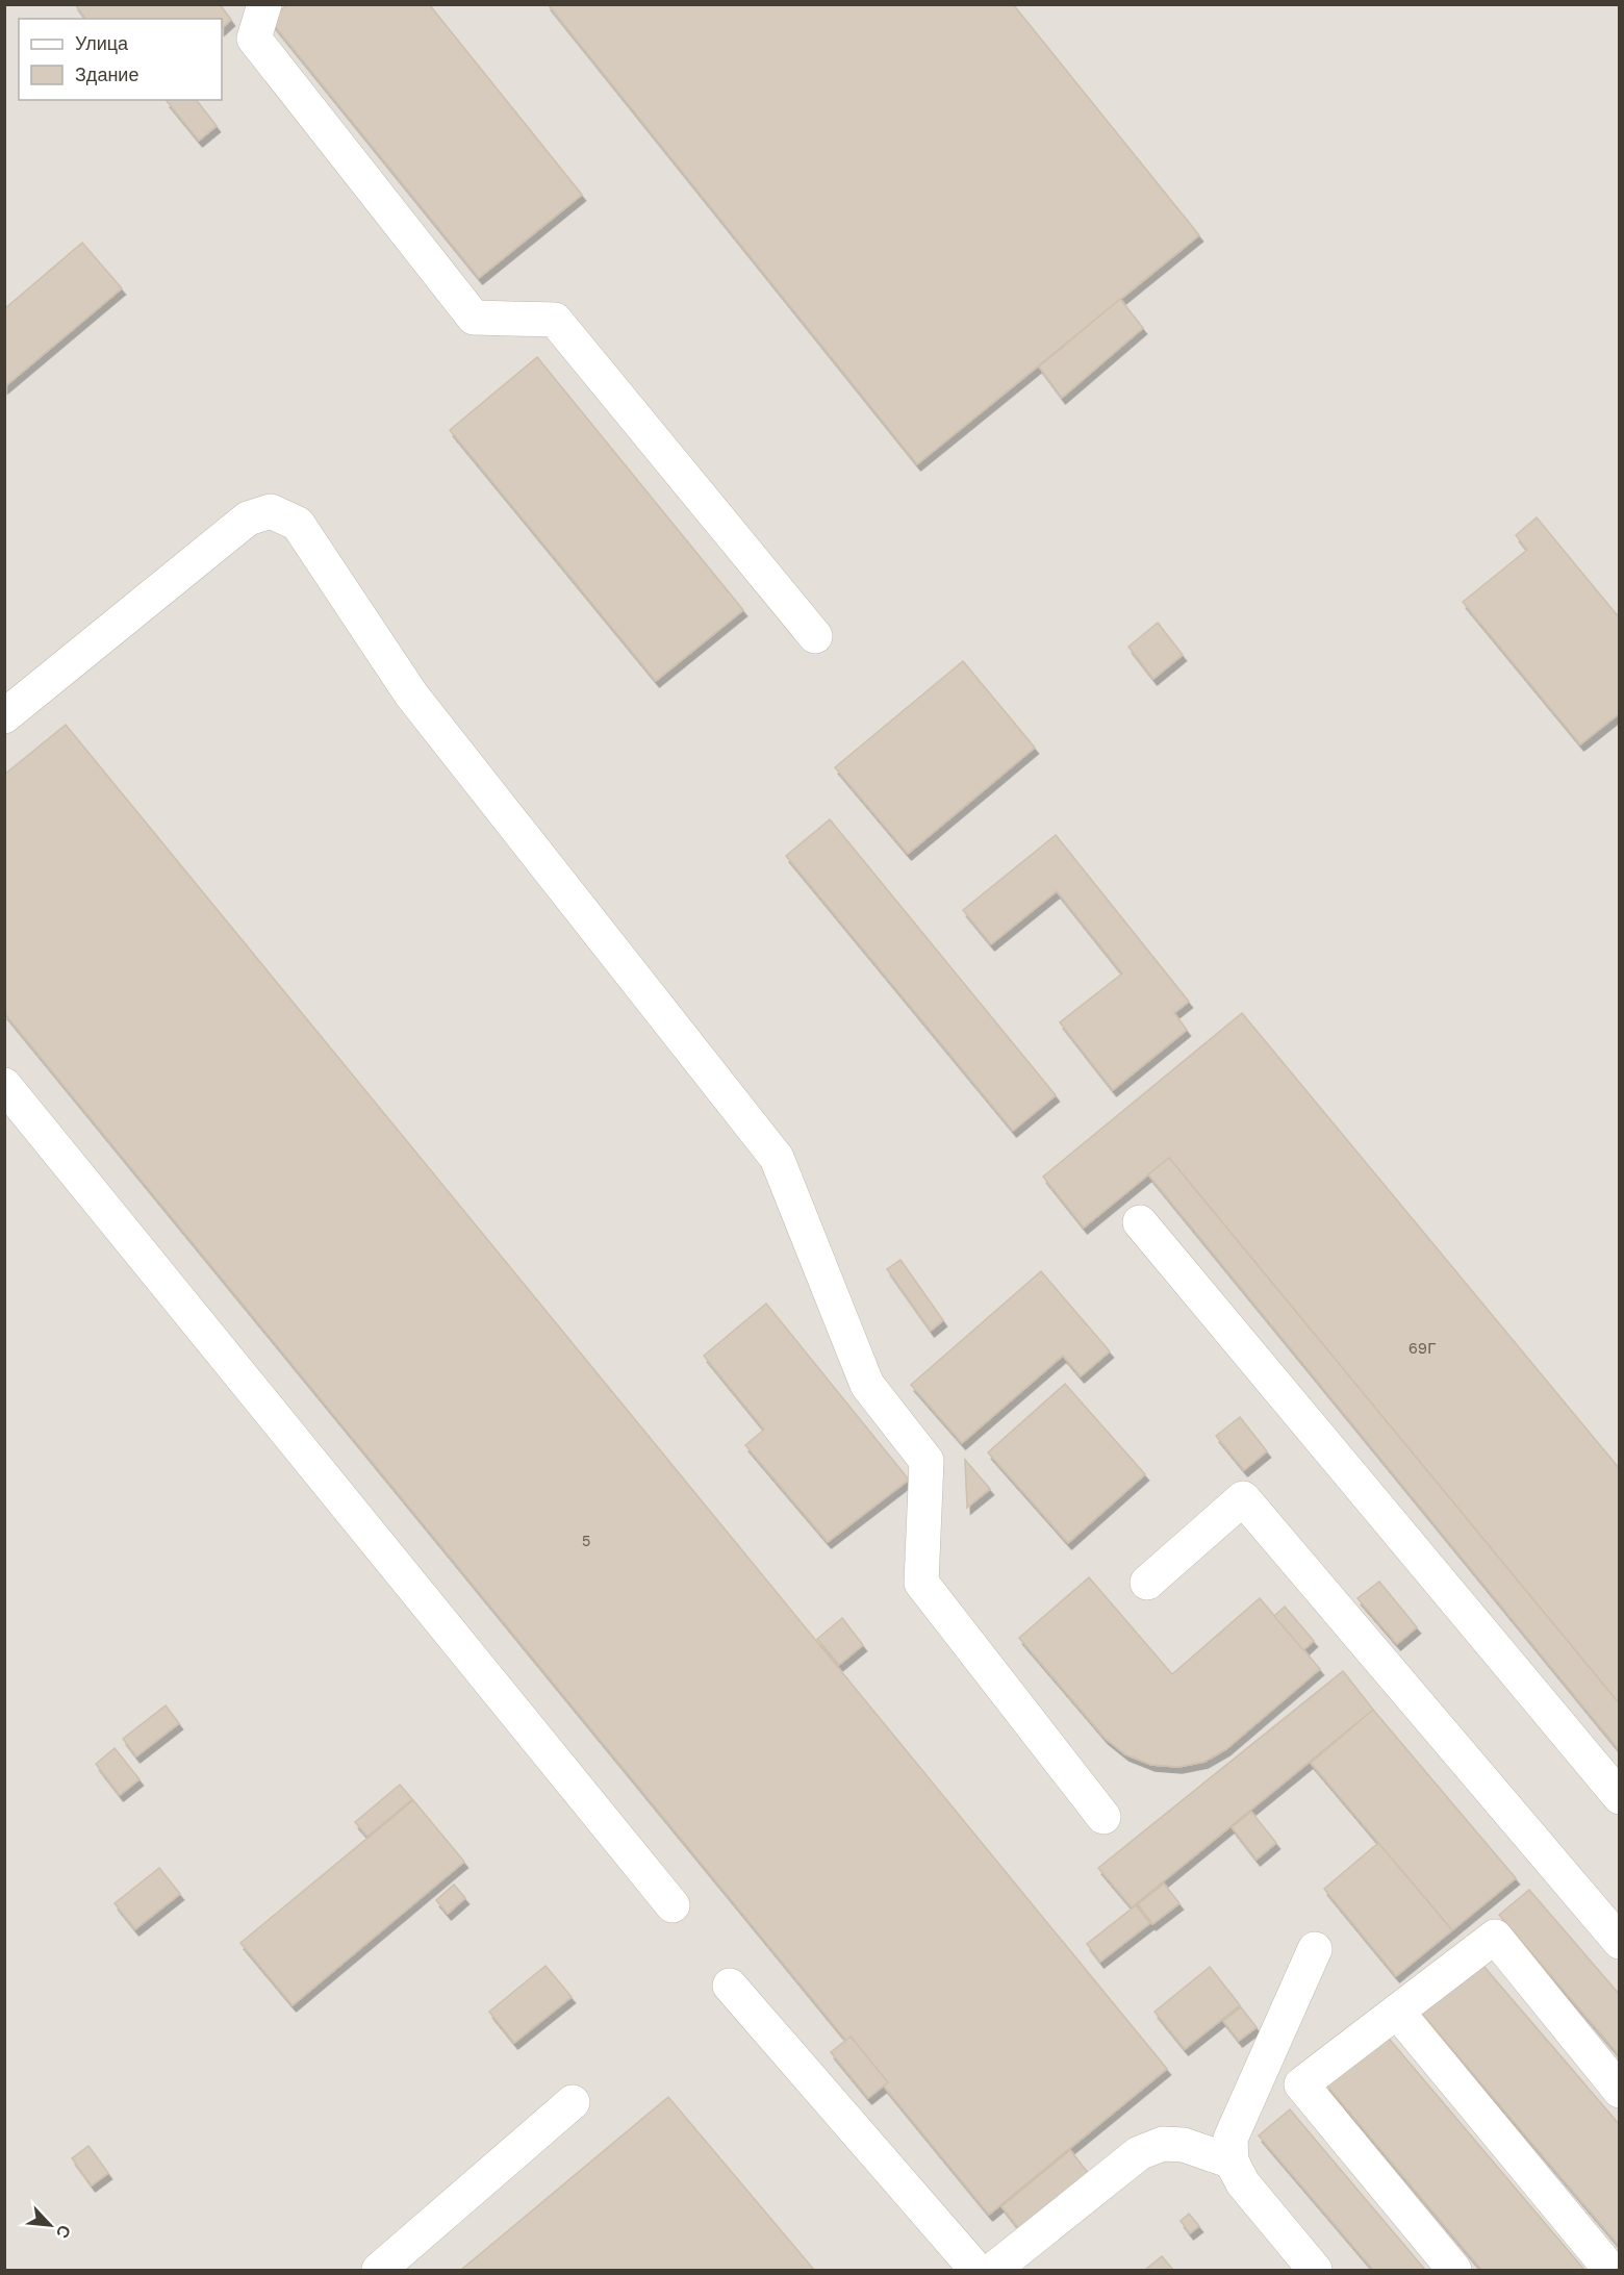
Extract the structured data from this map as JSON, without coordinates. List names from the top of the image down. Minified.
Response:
{"house_numbers":["69Г","5"],"legend":["Улица","Здание"],"north":"bottom right"}
